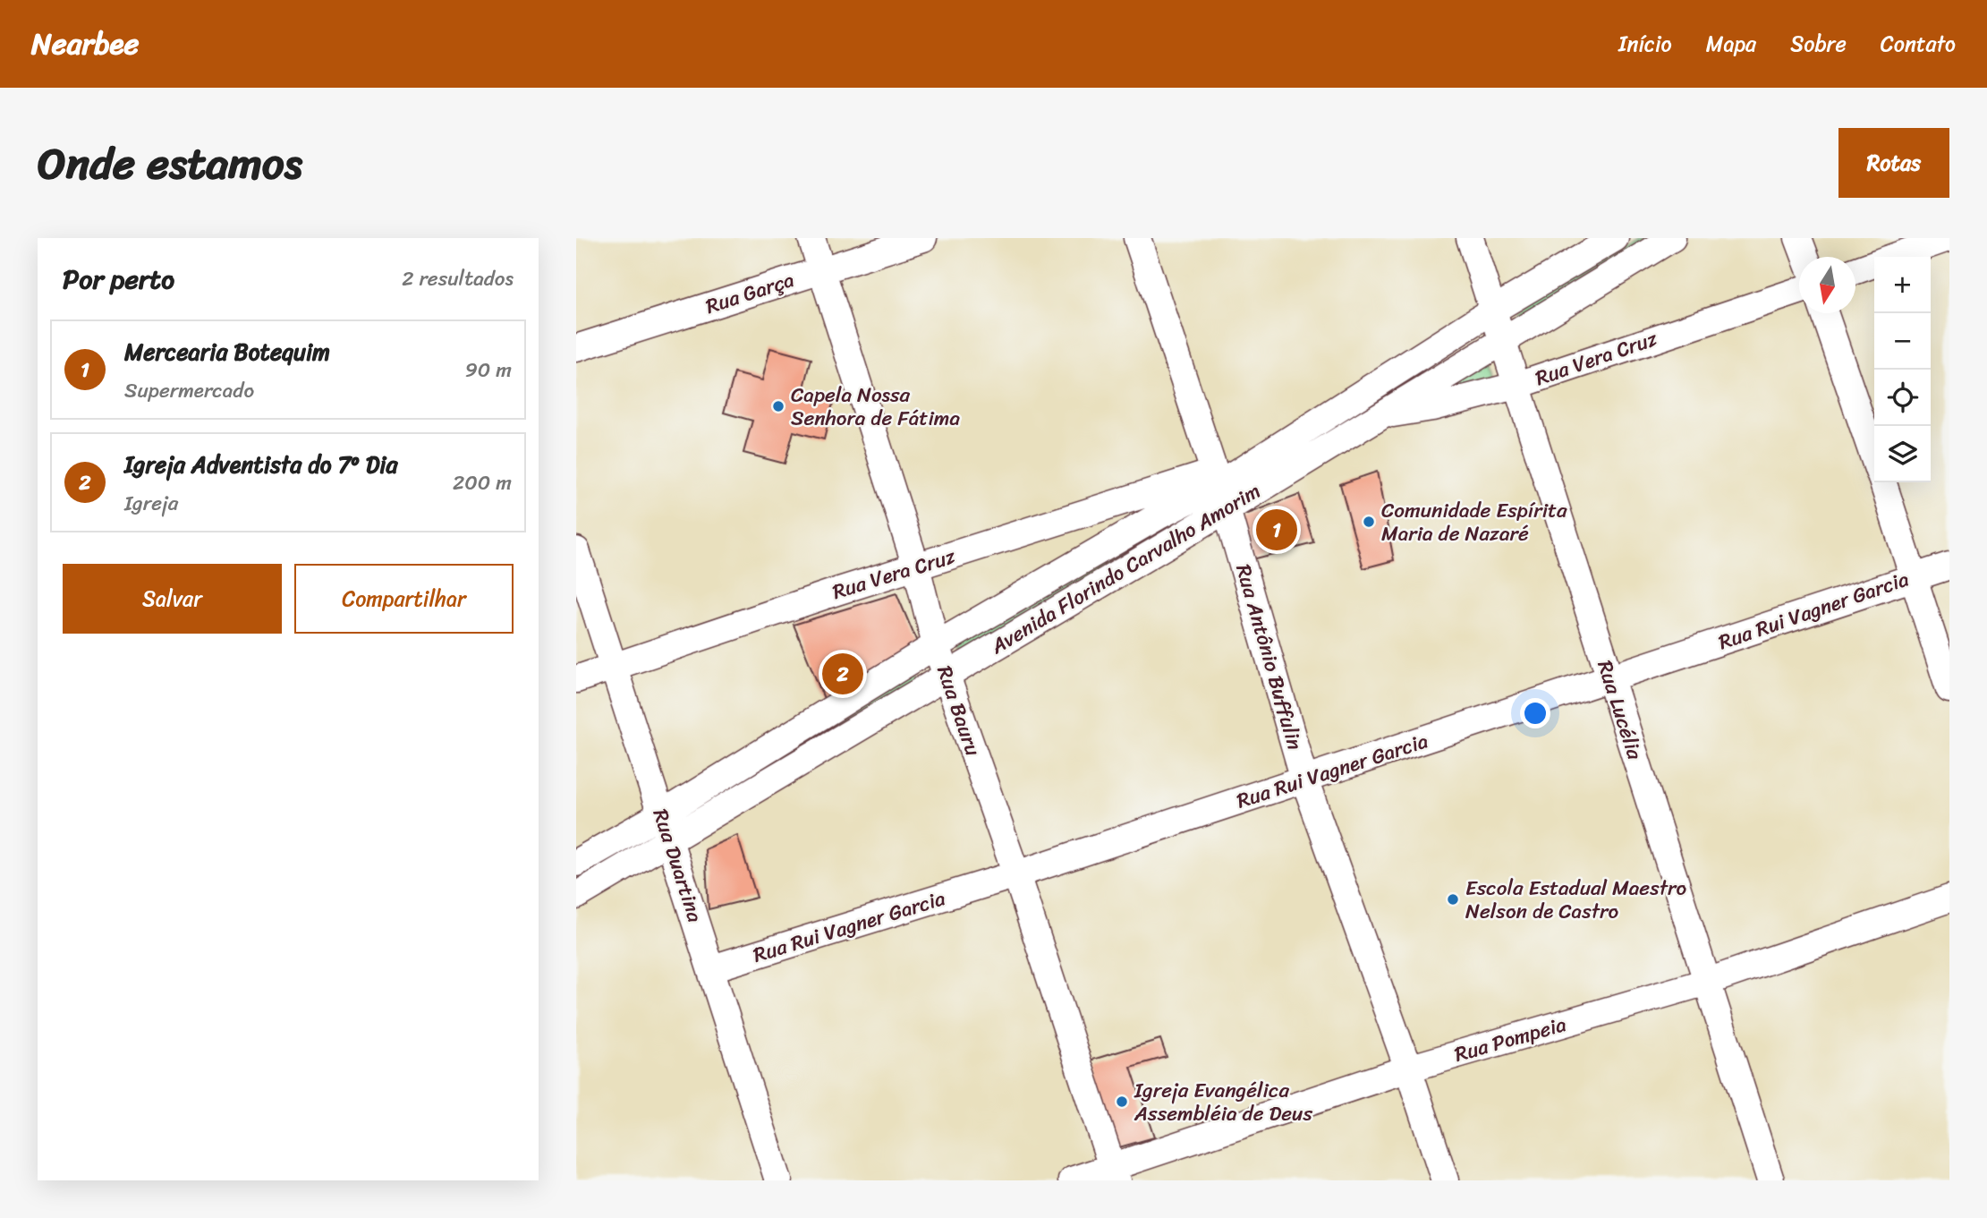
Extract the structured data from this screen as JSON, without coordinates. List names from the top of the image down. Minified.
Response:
{"streets":{"street":["Rua Garça","Rua Vera Cruz","Avenida Florindo Carvalho Amorim","Rua Rui Vagner Garcia","Rua Antônio Buffulin","Rua Lucélia","Rua Bauru","Rua Duartina","Rua Pompeia"]},"crossings":[["Rua Garça","Rua Bauru"],["Rua Vera Cruz","Avenida Florindo Carvalho Amorim"],["Rua Vera Cruz","Rua Antônio Buffulin"],["Rua Vera Cruz","Rua Lucélia"],["Rua Vera Cruz","Rua Bauru"],["Rua Vera Cruz","Rua Duartina"],["Avenida Florindo Carvalho Amorim","Rua Antônio Buffulin"],["Avenida Florindo Carvalho Amorim","Rua Lucélia"],["Avenida Florindo Carvalho Amorim","Rua Bauru"],["Avenida Florindo Carvalho Amorim","Rua Duartina"],["Rua Rui Vagner Garcia","Rua Antônio Buffulin"],["Rua Rui Vagner Garcia","Rua Lucélia"],["Rua Rui Vagner Garcia","Rua Bauru"],["Rua Rui Vagner Garcia","Rua Duartina"],["Rua Antônio Buffulin","Rua Pompeia"],["Rua Lucélia","Rua Pompeia"],["Rua Bauru","Rua Pompeia"]],"places":["Capela Nossa Senhora de Fátima","Comunidade Espírita Maria de Nazaré","Escola Estadual Maestro Nelson de Castro","Igreja Evangélica Assembléia de Deus"],"north":"bottom","page":{"header":"Nearbee","nav":["Início","Mapa","Sobre","Contato"],"title":"Onde estamos","buttons":["Rotas",["Salvar","Compartilhar"]],"heading":["Por perto","2 resultados"],"map_buttons":["+","−"],"list":[{"mark":"1","name":"Mercearia Botequim","note":"Supermercado","value":"90 m"},{"mark":"2","name":"Igreja Adventista do 7º Dia","note":"Igreja","value":"200 m"}],"pins":["1","2"]}}
